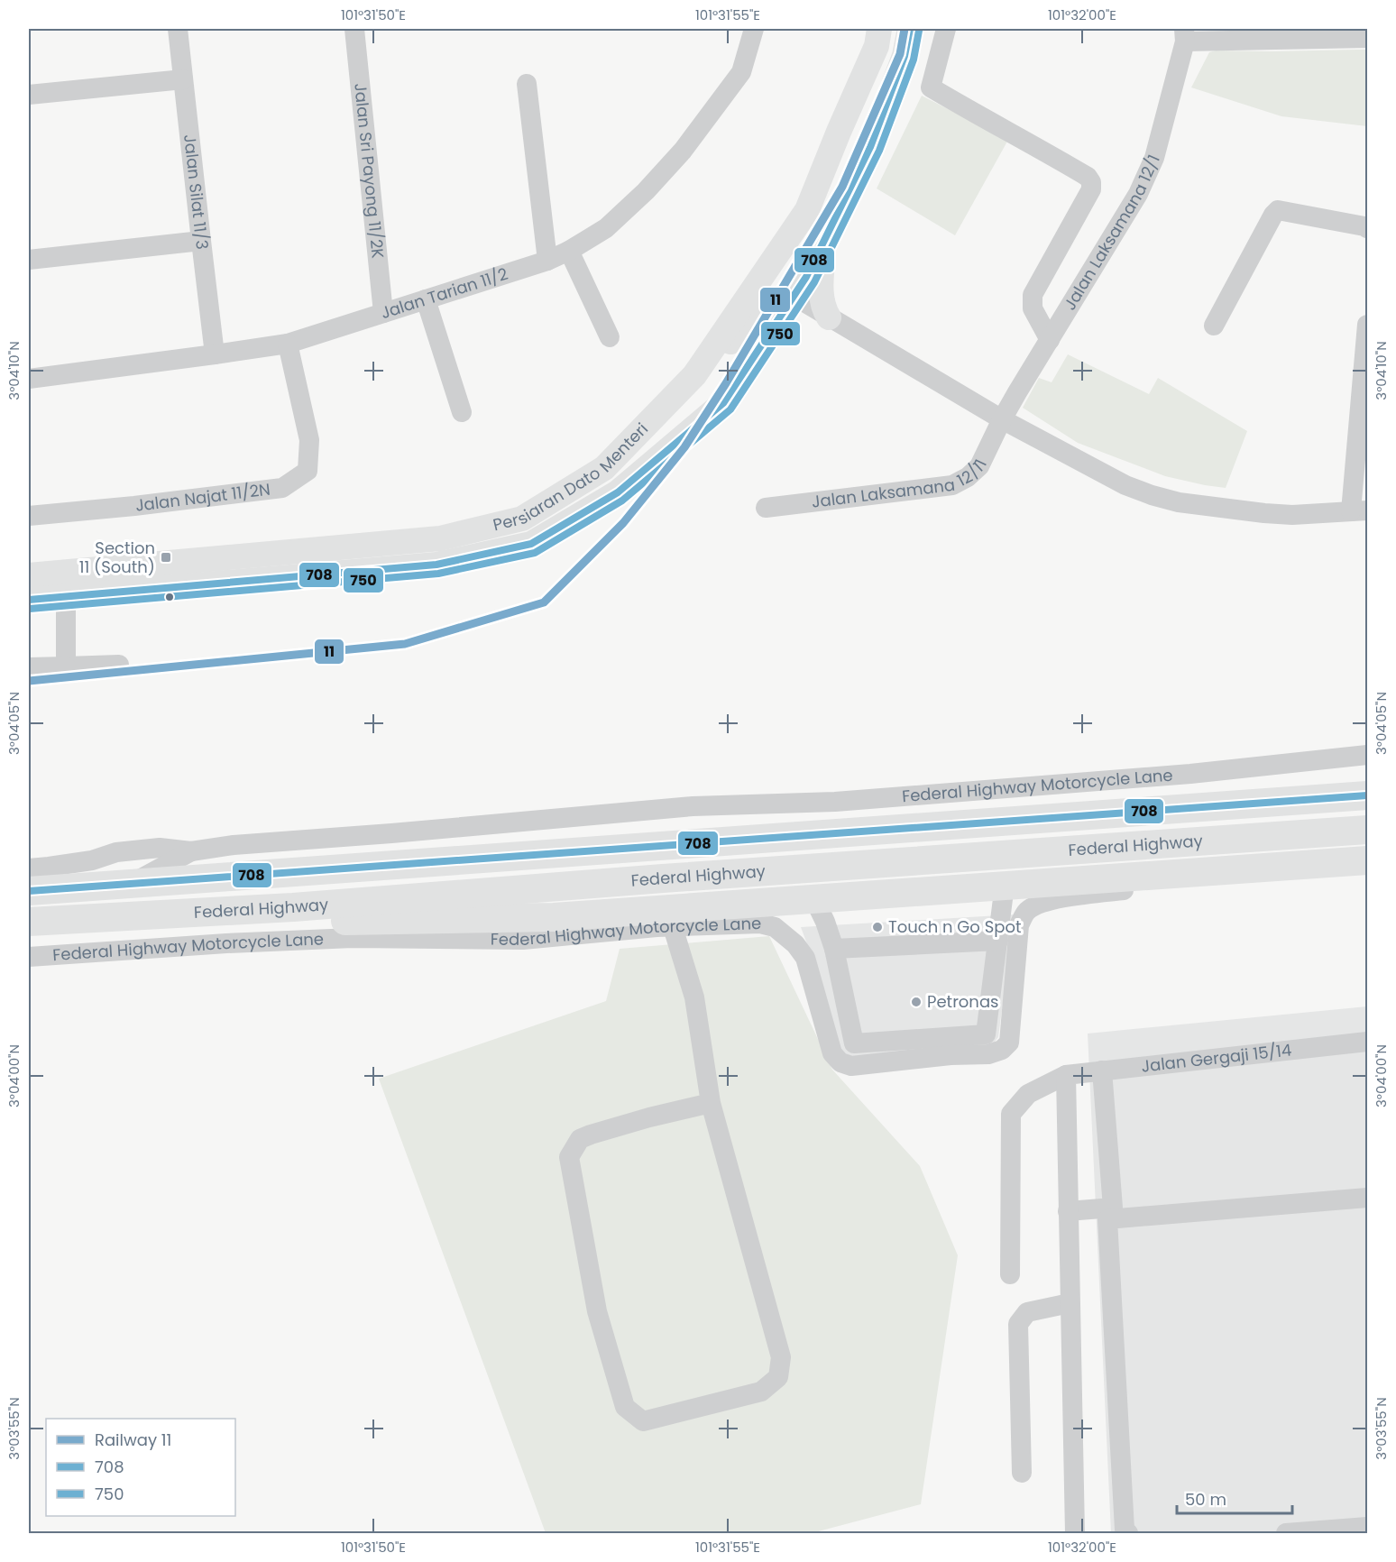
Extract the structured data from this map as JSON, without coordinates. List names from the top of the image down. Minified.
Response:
{"streets":{"highway":["Federal Highway"],"main road":["Persiaran Dato Menteri"],"street":["Jalan Sri Payong 11/2K","Jalan Silat 11/3","Jalan Laksamana 12/1","Jalan Tarian 11/2","Jalan Laksamana 12/11","Jalan Najat 11/2N","Federal Highway Motorcycle Lane","Jalan Gergaji 15/14"]},"crossings":[["Jalan Sri Payong 11/2K","Jalan Tarian 11/2"],["Jalan Silat 11/3","Jalan Tarian 11/2"],["Jalan Laksamana 12/1","Jalan Laksamana 12/11"],["Jalan Tarian 11/2","Jalan Najat 11/2N"]],"places":{"transit":["Section 11 (South)"],"other":["Touch n Go Spot","Petronas"]},"lines":["rail line 11","transit line 708","transit line 750"],"legend":["Railway 11","708","750"],"scale_bar":"50 m","coordinates":["101°31'50\"E","101°31'55\"E","101°32'00\"E","3°04'10\"N","3°04'05\"N","3°04'00\"N","3°03'55\"N"]}
